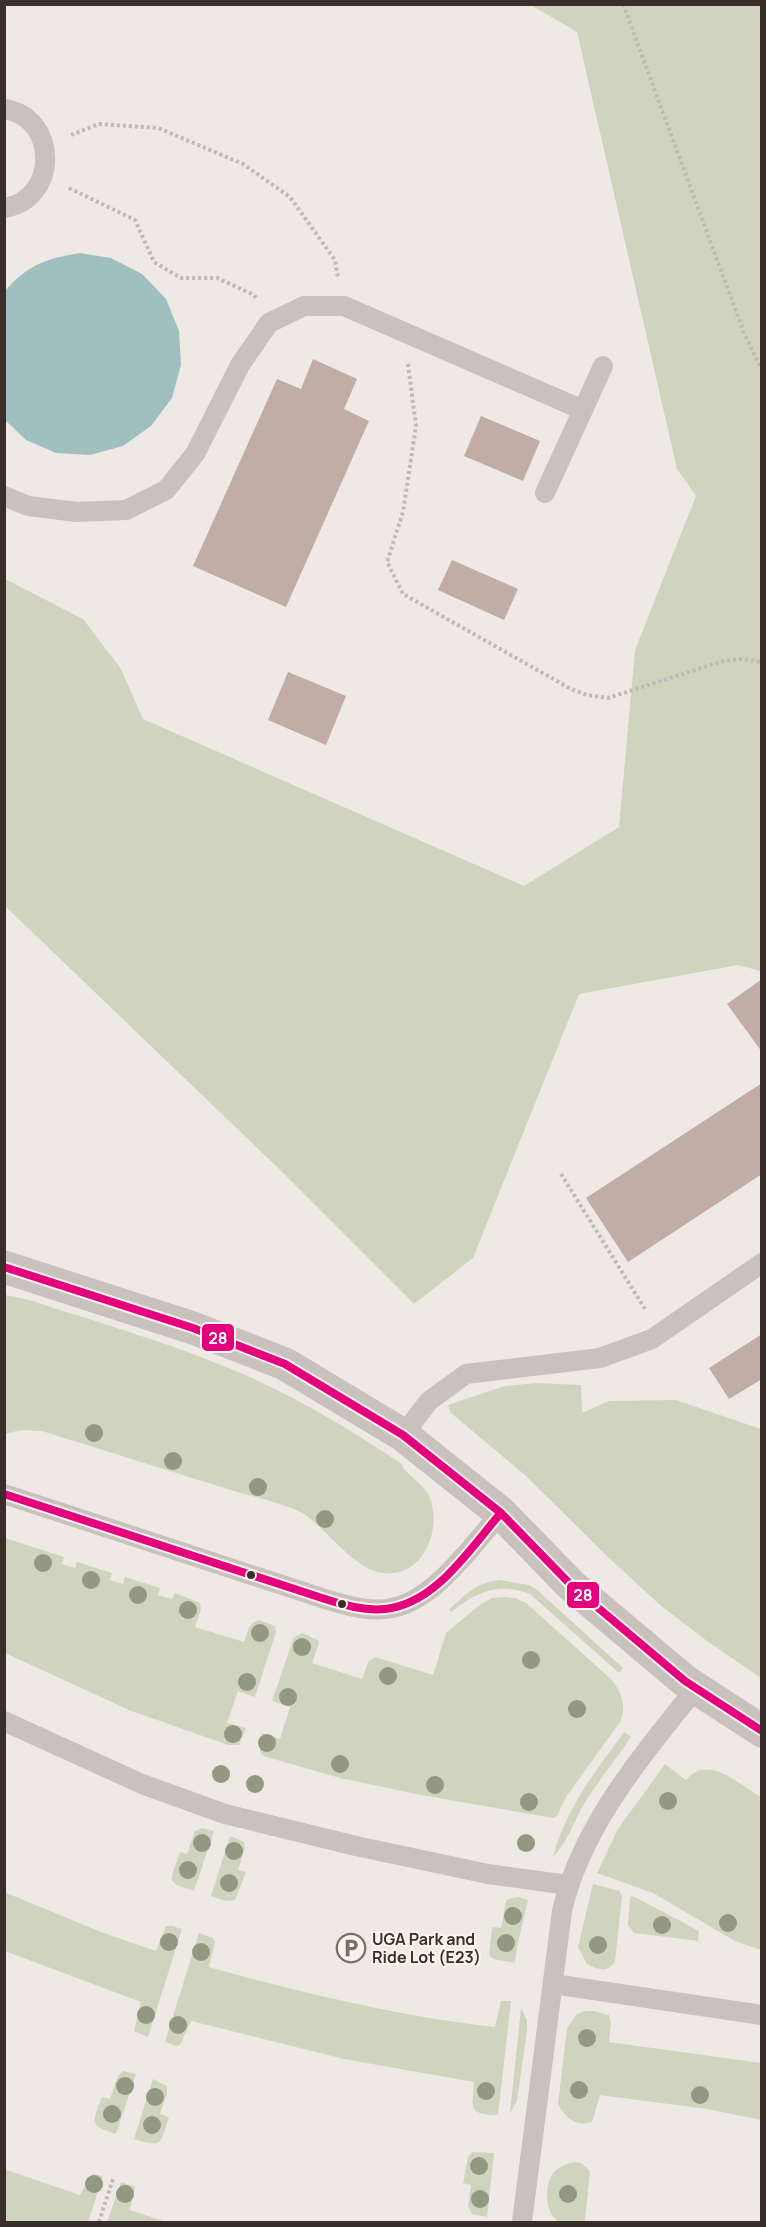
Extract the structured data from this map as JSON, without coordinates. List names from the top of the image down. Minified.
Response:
{"places":{"parking":["UGA Park and Ride Lot (E23)"]},"lines":["transit line 28"]}
